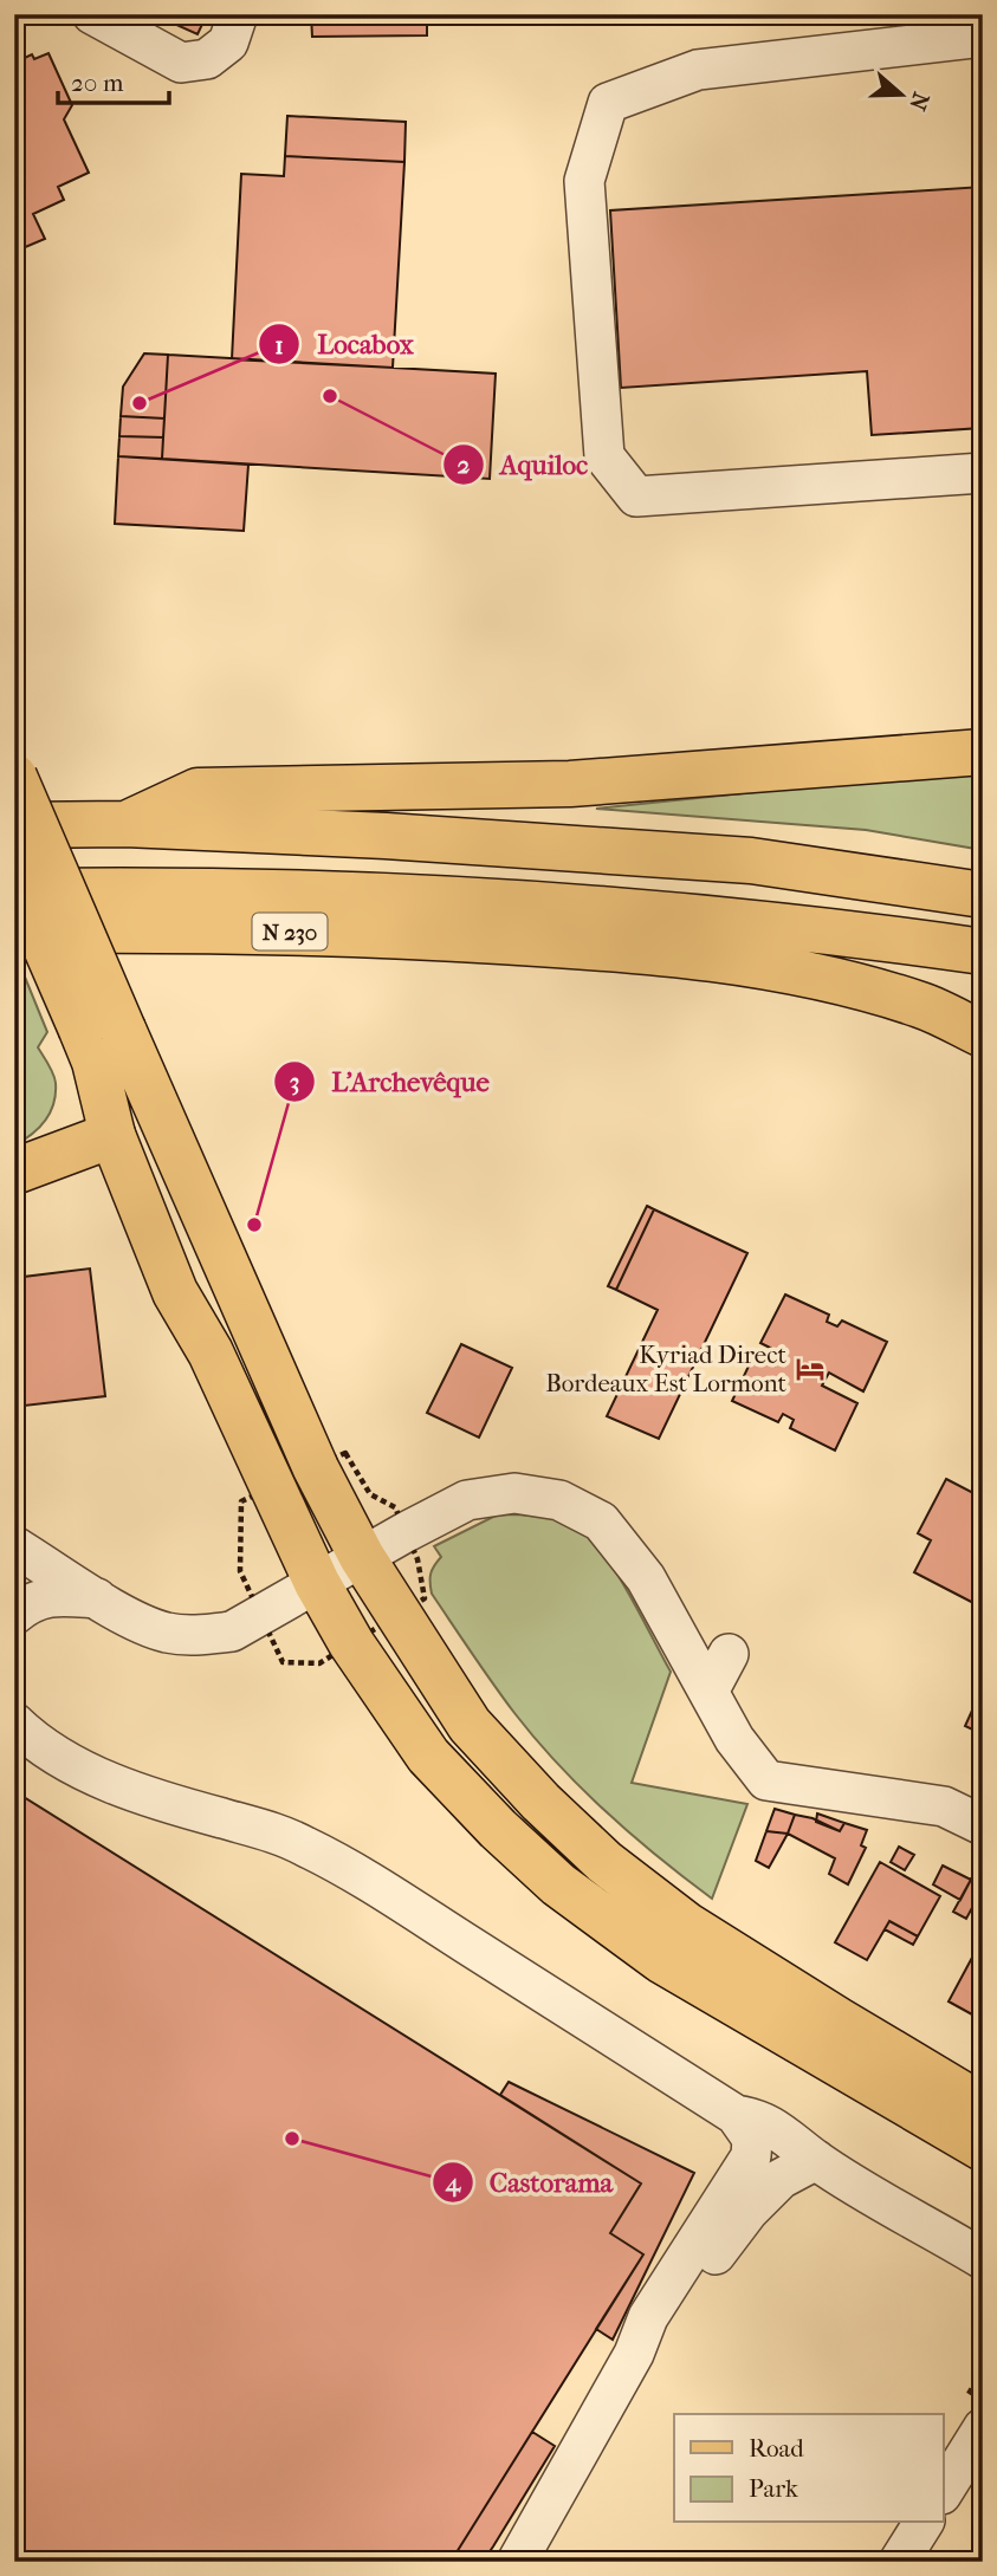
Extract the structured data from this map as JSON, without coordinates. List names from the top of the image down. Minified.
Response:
{"streets":{"main road":["N 230"]},"places":{"other":["Aquiloc","Locabox","L'Archevêque","Castorama"],"hotel":["Kyriad Direct Bordeaux Est Lormont"]},"legend":["Road","Park"],"scale_bar":"20 m","north":"right"}
